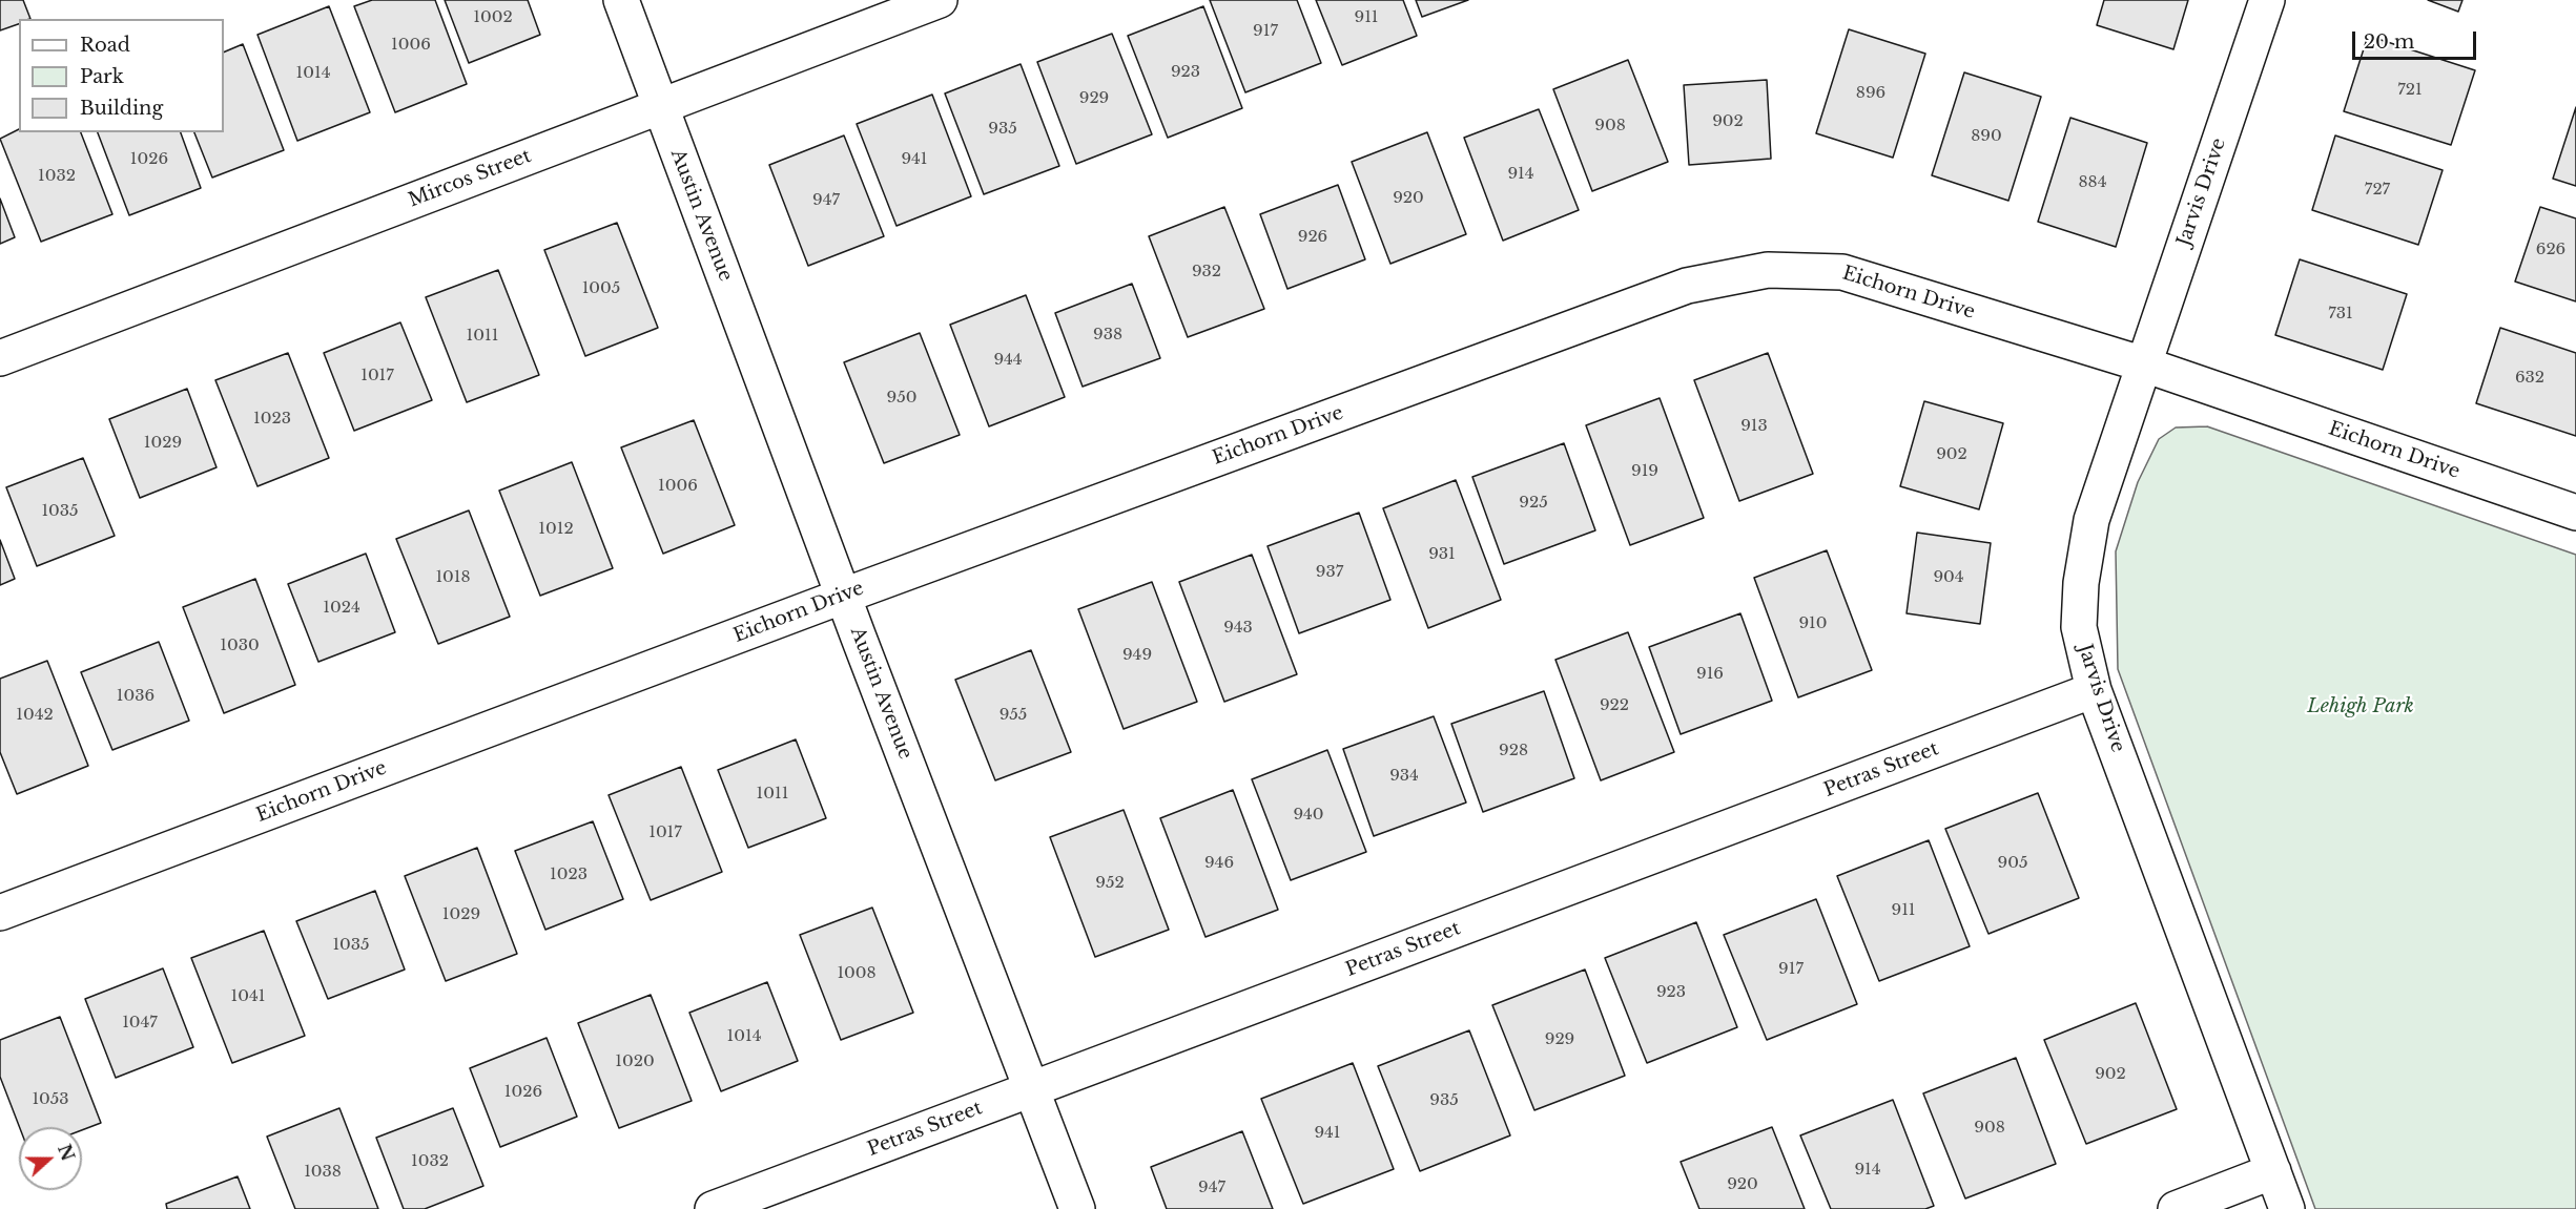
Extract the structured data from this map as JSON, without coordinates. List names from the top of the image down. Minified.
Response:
{"streets":{"street":["Mircos Street","Jarvis Drive","Austin Avenue","Eichorn Drive","Petras Street"]},"crossings":[["Mircos Street","Austin Avenue"],["Jarvis Drive","Eichorn Drive"],["Jarvis Drive","Petras Street"],["Austin Avenue","Eichorn Drive"],["Austin Avenue","Petras Street"]],"parks":["Lehigh Park"],"house_numbers":["1002","911","917","1006","923","1014","721","896","929","902","908","935","890","1026","941","914","1032","884","727","920","947","926","626","932","1005","731","938","1011","944","1017","632","950","1023","913","1029","902","919","1006","925","1035","1012","931","937","1018","904","1024","910","943","1030","949","916","1036","922","1042","955","928","934","1011","940","1017","946","905","1023","952","911","1029","1035","917","1008","923","1041","1047","1014","929","1020","902","1026","1053","935","908","941","1032","914","1038","920","947"],"legend":["Road","Park","Building"],"scale_bar":"20 m","north":"right"}
